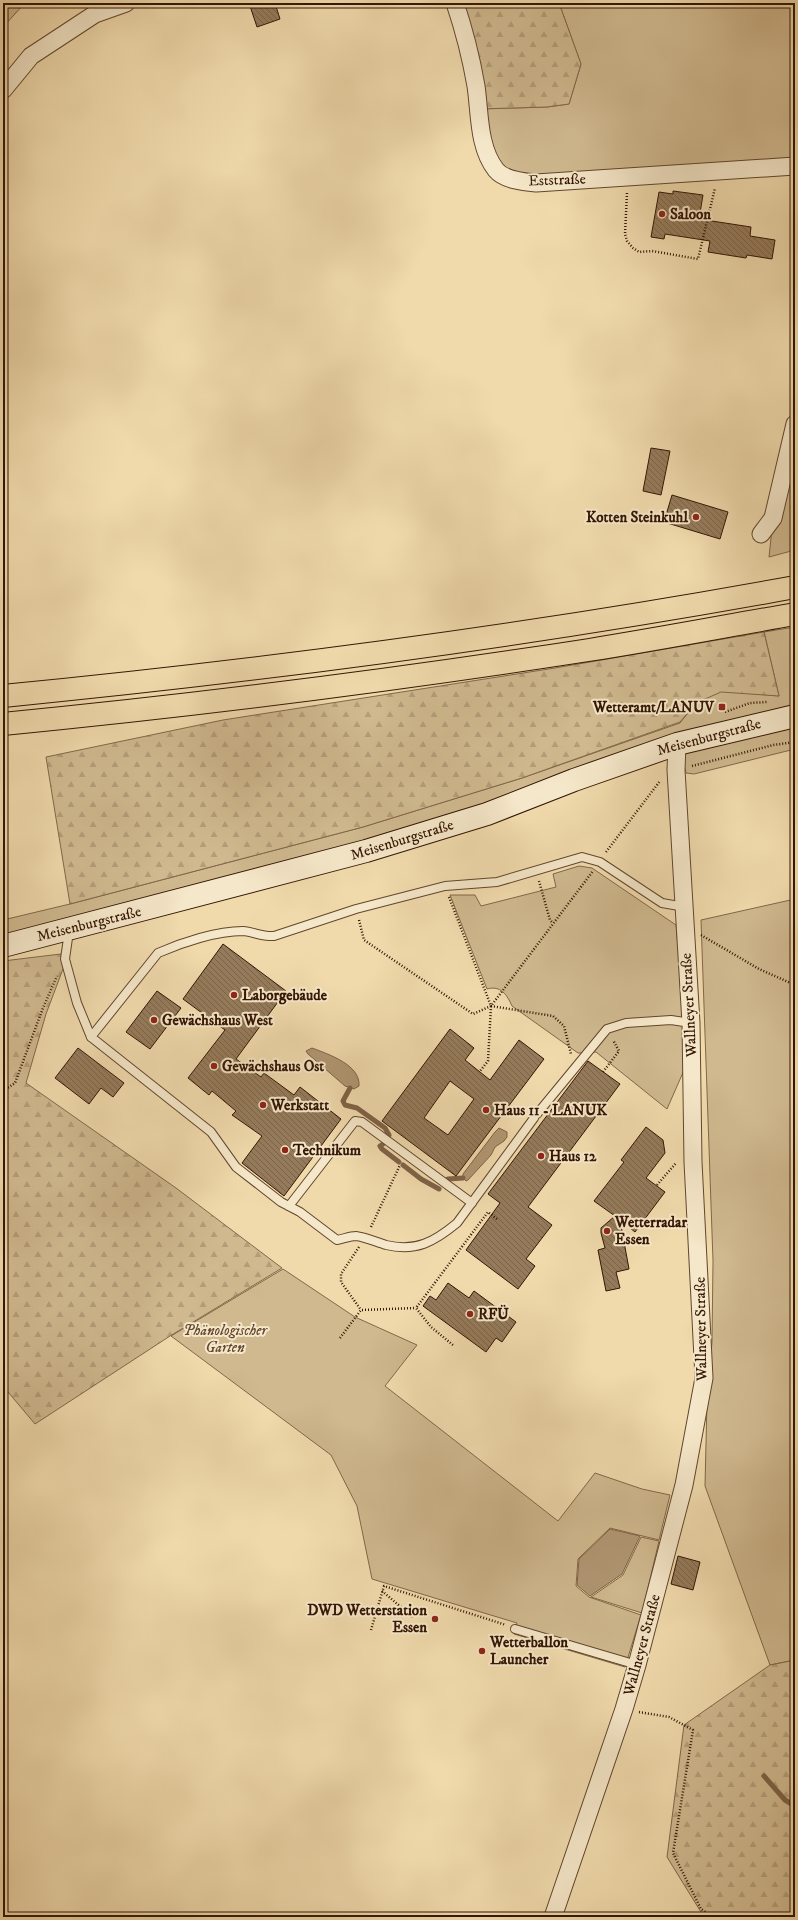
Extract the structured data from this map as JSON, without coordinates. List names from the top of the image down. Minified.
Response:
{"streets":{"main road":["Meisenburgstraße"],"street":["Eststraße","Wallneyer Straße"]},"crossings":[["Meisenburgstraße","Wallneyer Straße"]],"parks":["Phänologischer Garten"],"places":{"other":["Saloon","Kotten Steinkuhl","Laborgebäude","Gewächshaus West","Gewächshaus Ost","Werkstatt","Haus 11 - LANUK","Technikum","Haus 12","Wetterradar Essen","RFÜ","DWD Wetterstation Essen","Wetterballon Launcher"],"transit":["Wetteramt/LANUV"]}}
